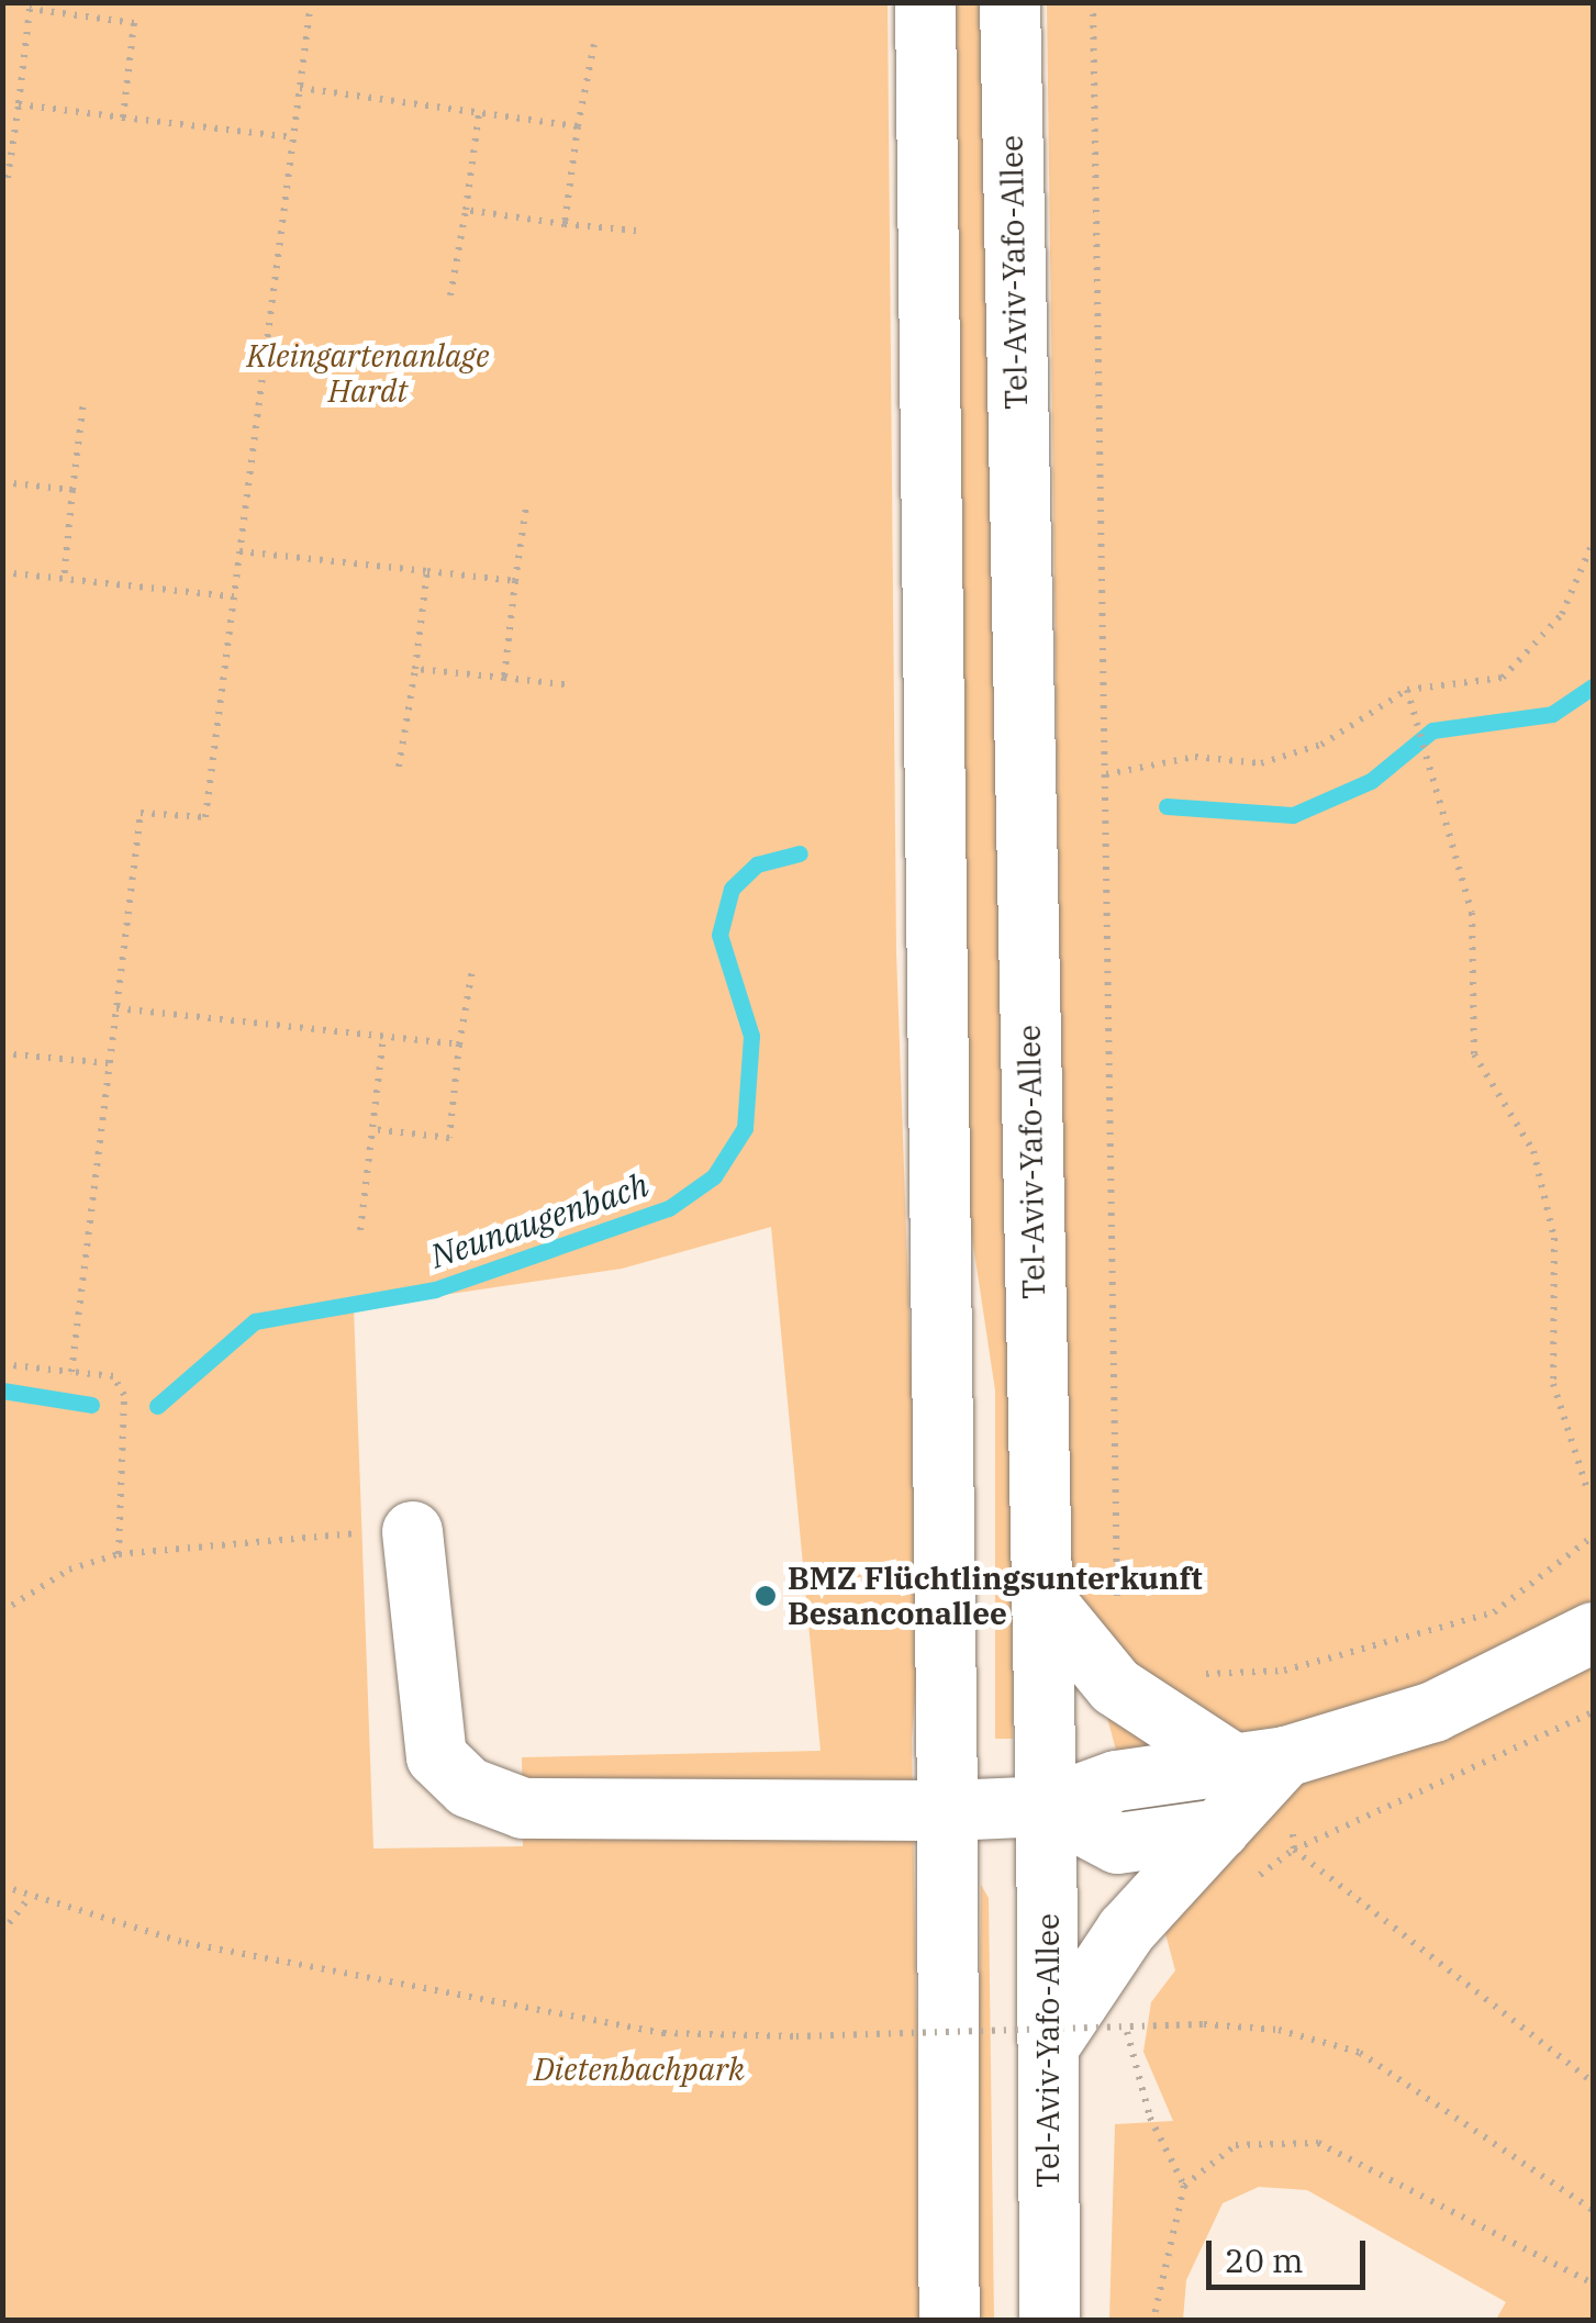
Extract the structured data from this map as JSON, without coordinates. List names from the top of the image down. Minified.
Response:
{"streets":{"main road":["Tel-Aviv-Yafo-Allee"]},"water":["Neunaugenbach"],"parks":["Kleingartenanlage Hardt","Dietenbachpark"],"places":["BMZ Flüchtlingsunterkunft Besanconallee"],"scale_bar":"20 m"}
